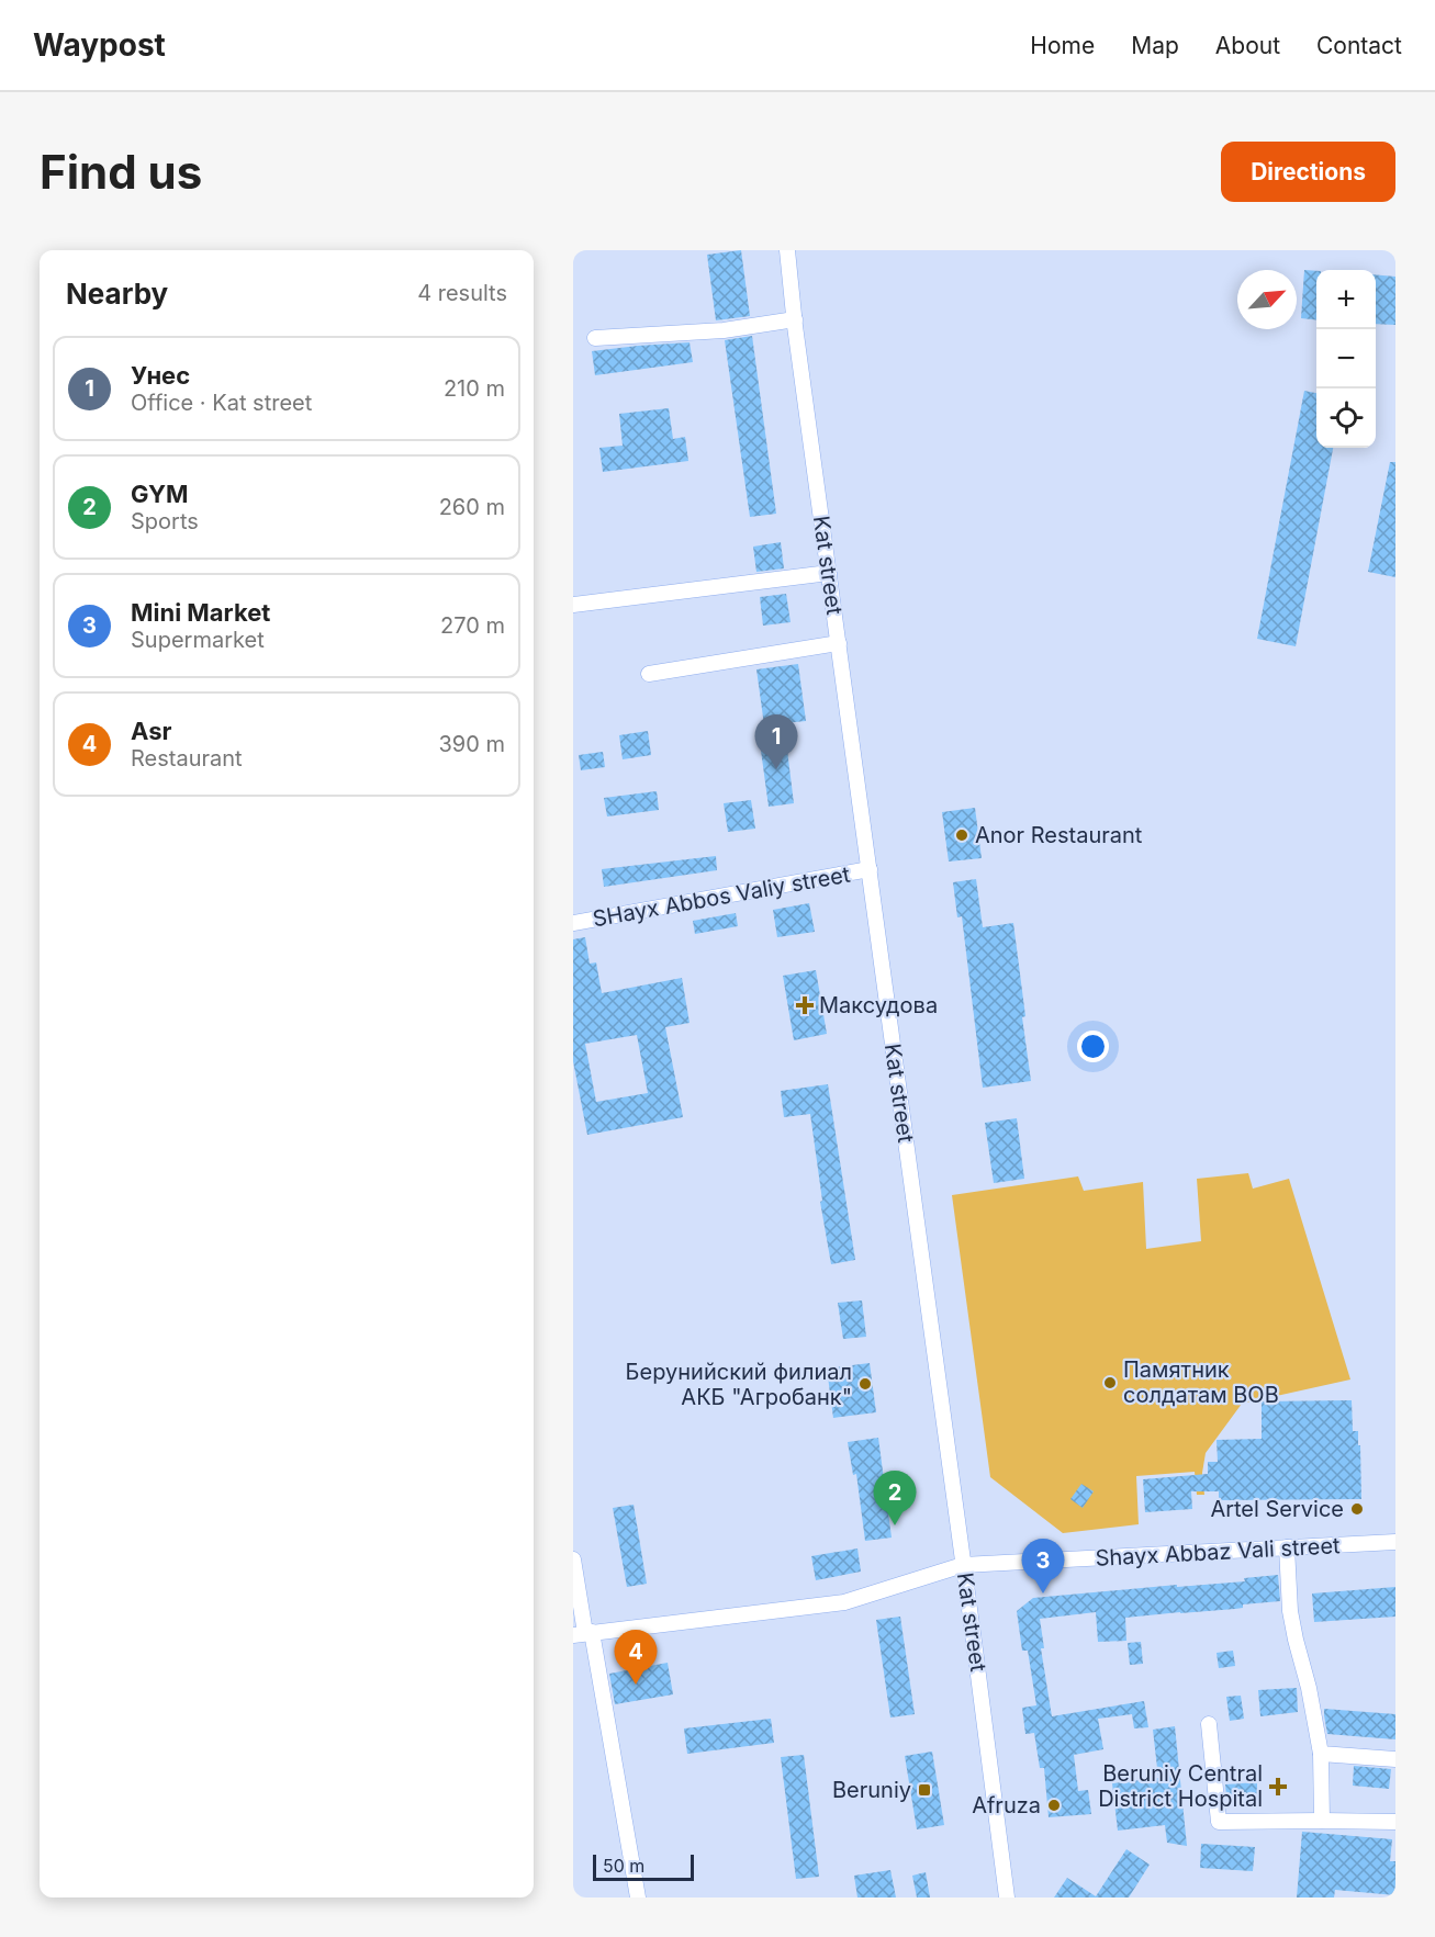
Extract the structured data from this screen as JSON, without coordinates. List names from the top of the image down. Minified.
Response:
{"streets":{"street":["Kat street","SHayx Abbos Valiy street","Shayx Abbaz Vali street"]},"crossings":[["Kat street","SHayx Abbos Valiy street"],["Kat street","Shayx Abbaz Vali street"]],"places":{"other":["Anor Restaurant","Памятник солдатам ВОВ","Берунийский филиал АКБ \"Агробанк\"","Artel Service","Afruza"],"health":["Максудова","Beruniy Central District Hospital"],"transit":["Beruniy"]},"scale_bar":"50 m","north":"top right","page":{"header":"Waypost","nav":["Home","Map","About","Contact"],"buttons":"Directions","title":"Find us","heading":["Nearby","4 results"],"map_buttons":["+","−"],"list":[{"mark":"1","name":"Унес","note":"Office · Kat street","value":"210 m"},{"mark":"2","name":"GYM","note":"Sports","value":"260 m"},{"mark":"3","name":"Mini Market","note":"Supermarket","value":"270 m"},{"mark":"4","name":"Asr","note":"Restaurant","value":"390 m"}],"pins":["1","2","3","4"],"scale":"50 m"}}
